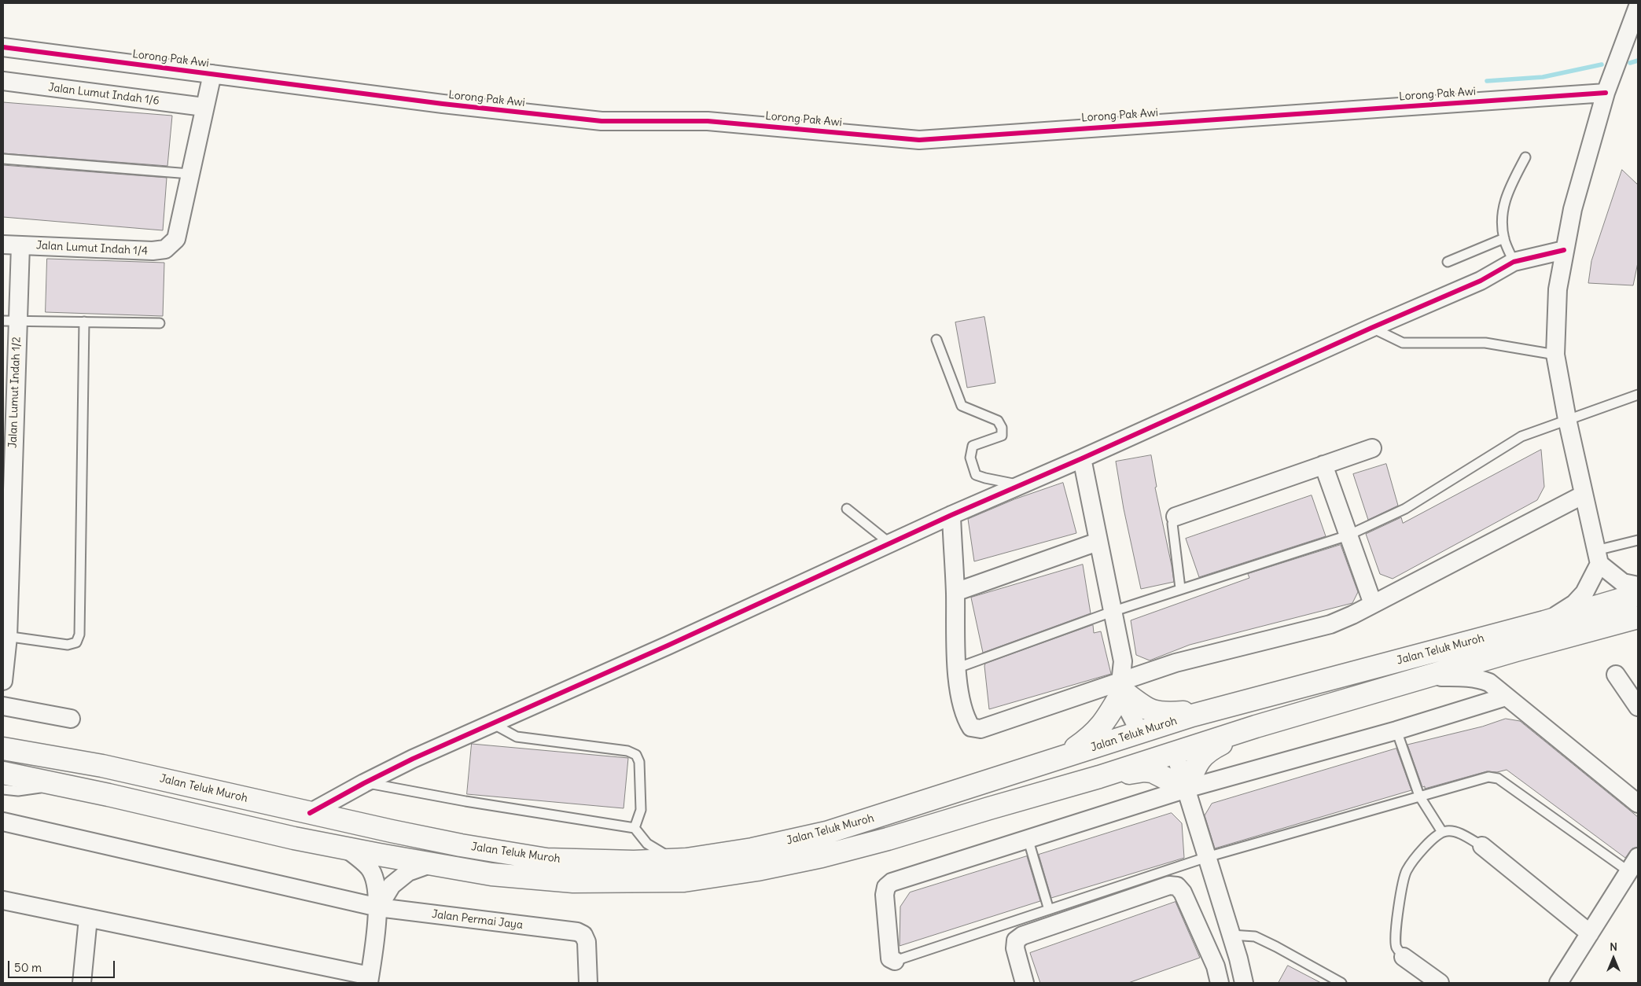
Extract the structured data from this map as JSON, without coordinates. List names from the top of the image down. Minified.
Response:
{"streets":{"main road":["Jalan Teluk Muroh"],"street":["Lorong Pak Awi","Jalan Lumut Indah 1/6","Jalan Lumut Indah 1/4","Jalan Lumut Indah 1/2","Jalan Permai Jaya"]},"crossings":[["Jalan Lumut Indah 1/4","Jalan Lumut Indah 1/2"]],"scale_bar":"50 m","north":"top"}
